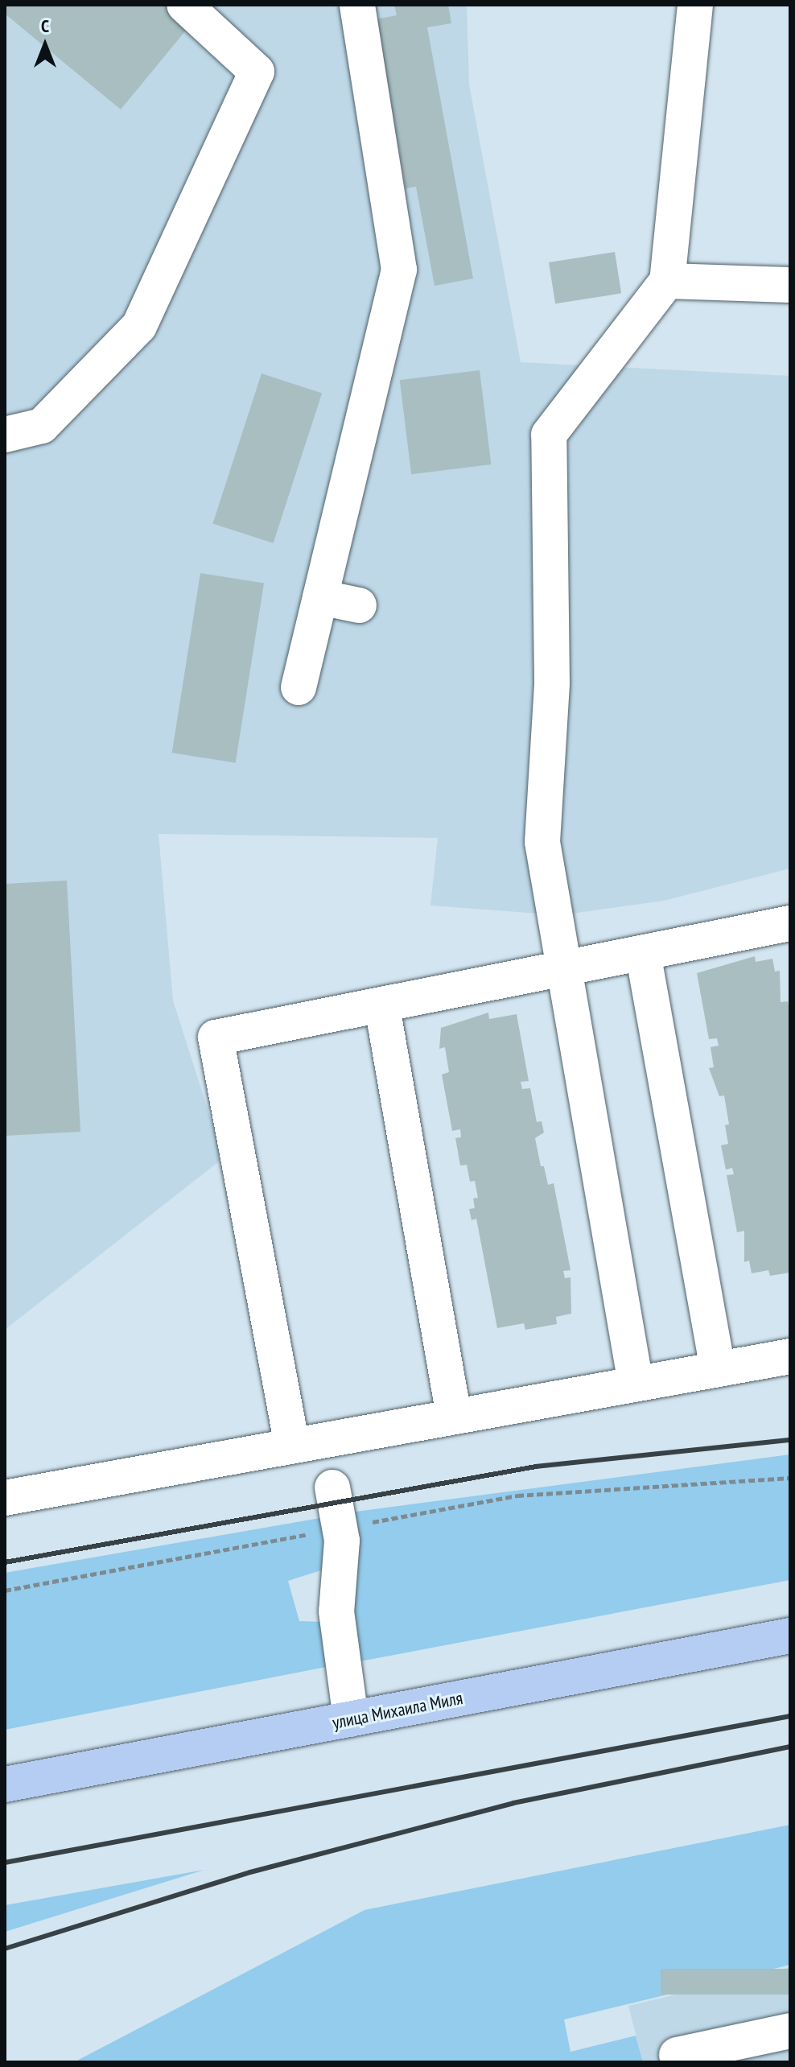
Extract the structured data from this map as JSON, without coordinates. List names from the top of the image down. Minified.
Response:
{"streets":{"main road":["улица Михаила Миля"]},"north":"top"}
